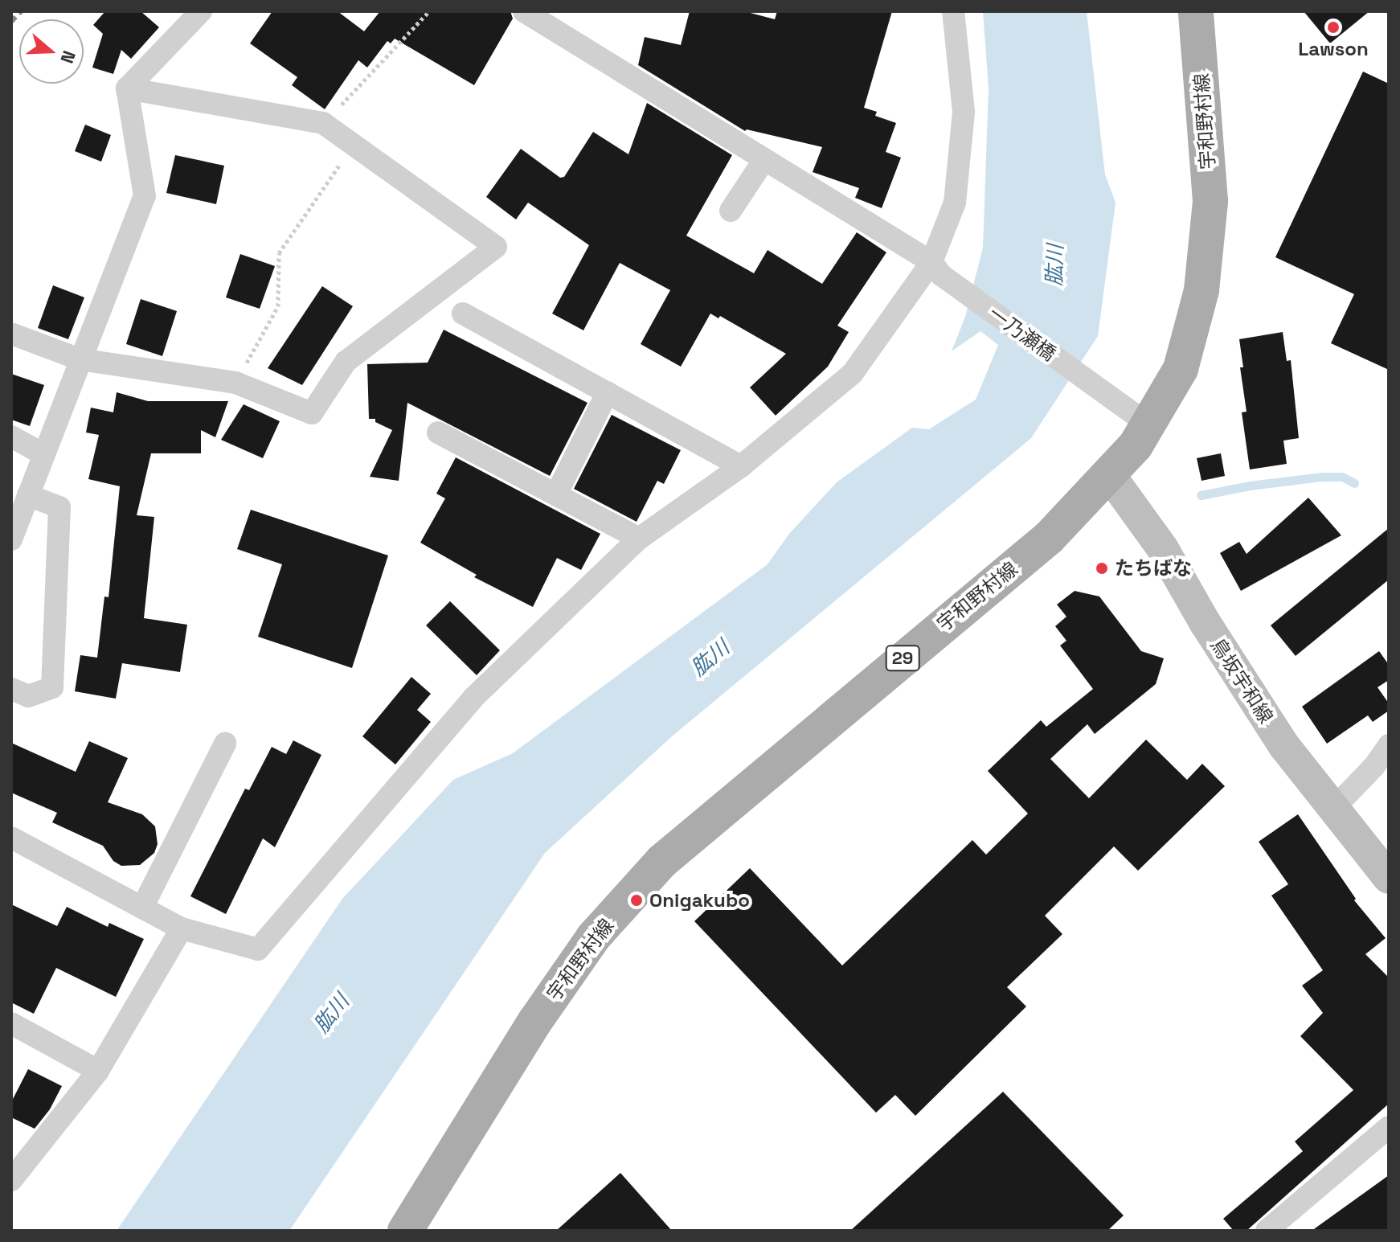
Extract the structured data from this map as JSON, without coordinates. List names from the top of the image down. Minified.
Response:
{"streets":{"main road":["宇和野村線","29","鳥坂宇和線"],"street":["一乃瀬橋"]},"crossings":[["宇和野村線","一乃瀬橋"],["宇和野村線","鳥坂宇和線"]],"water":["肱川"],"places":["Lawson","たちばな","Onigakubo"],"north":"right"}
